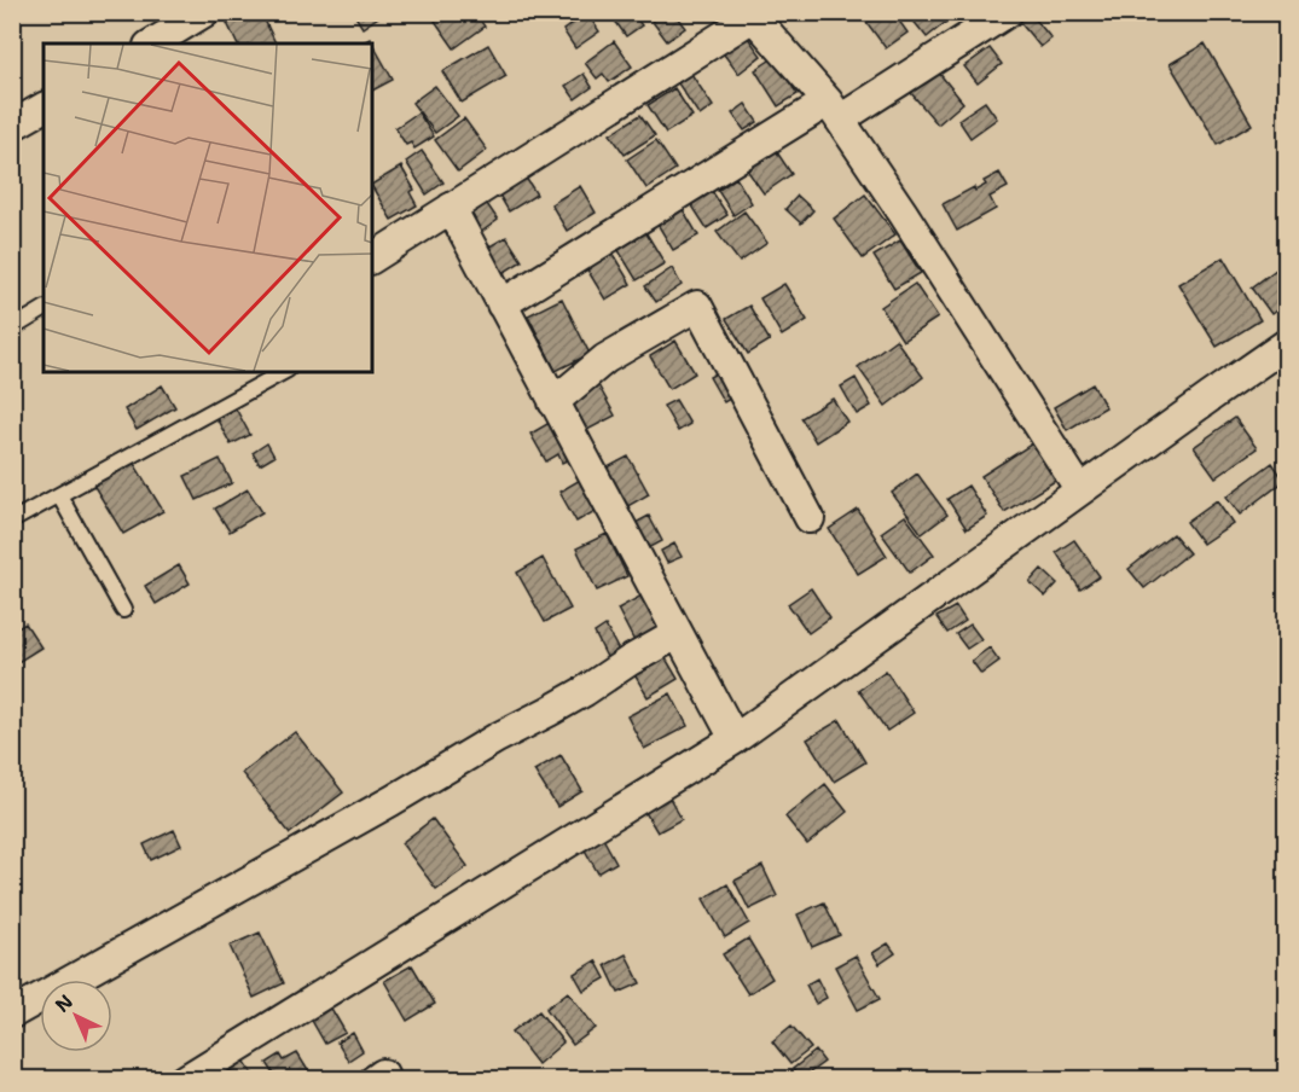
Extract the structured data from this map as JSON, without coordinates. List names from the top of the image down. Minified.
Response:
{"north":"top left"}
